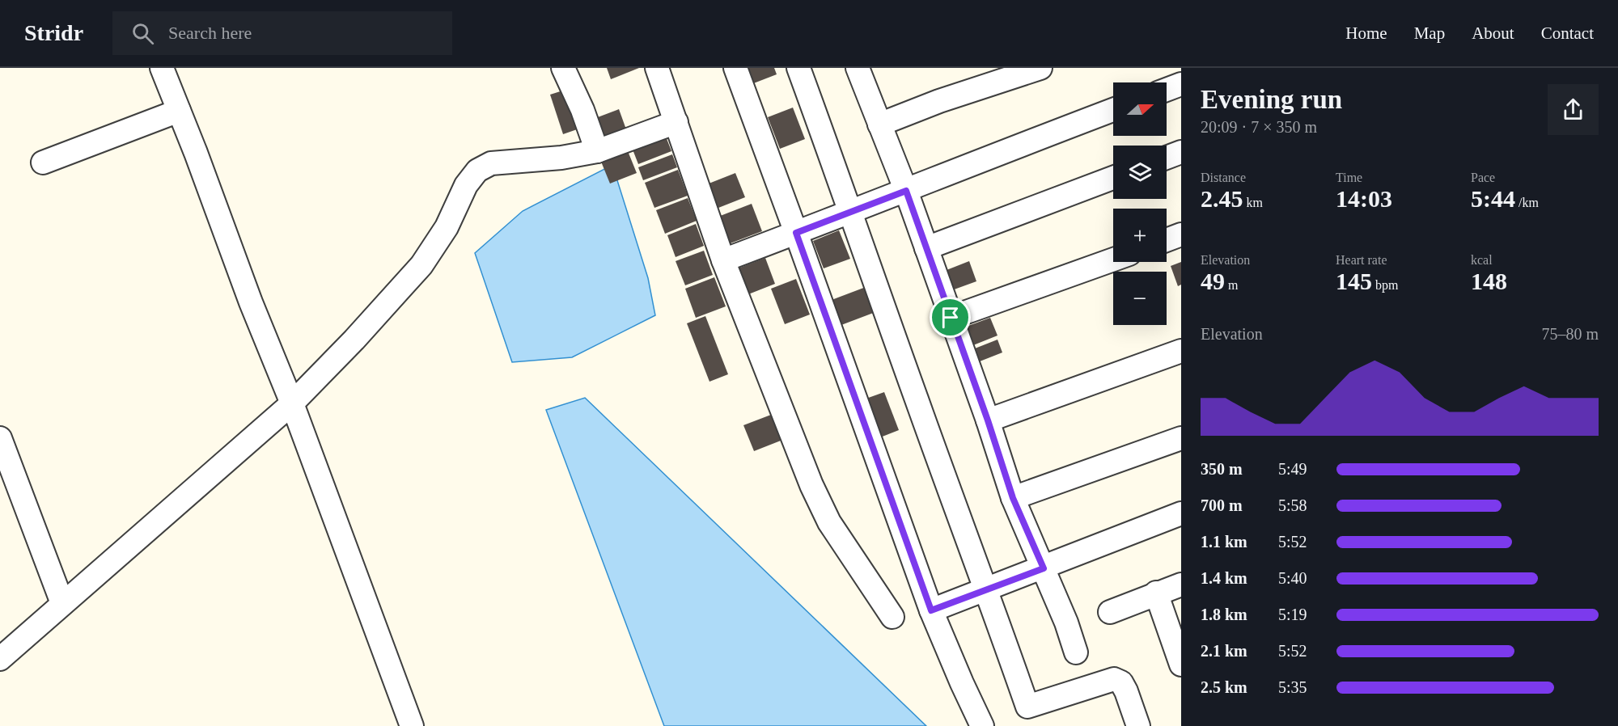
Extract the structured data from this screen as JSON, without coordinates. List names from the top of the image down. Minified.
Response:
{"north":"right","page":{"header":"Stridr","search":"Search here","nav":["Home","Map","About","Contact"],"heading":["Evening run","20:09 · 7 × 350 m"],"map_buttons":["+","−"],"stats":[["Distance","2.45 km"],["Time","14:03"],["Pace","5:44 /km"],["Elevation","49 m"],["Heart rate","145 bpm"],["kcal","148"]],"chart":["Elevation","75–80 m"],"list":[{"name":"350 m","note":"5:49"},{"name":"700 m","note":"5:58"},{"name":"1.1 km","note":"5:52"},{"name":"1.4 km","note":"5:40"},{"name":"1.8 km","note":"5:19"},{"name":"2.1 km","note":"5:52"},{"name":"2.5 km","note":"5:35"}]}}
